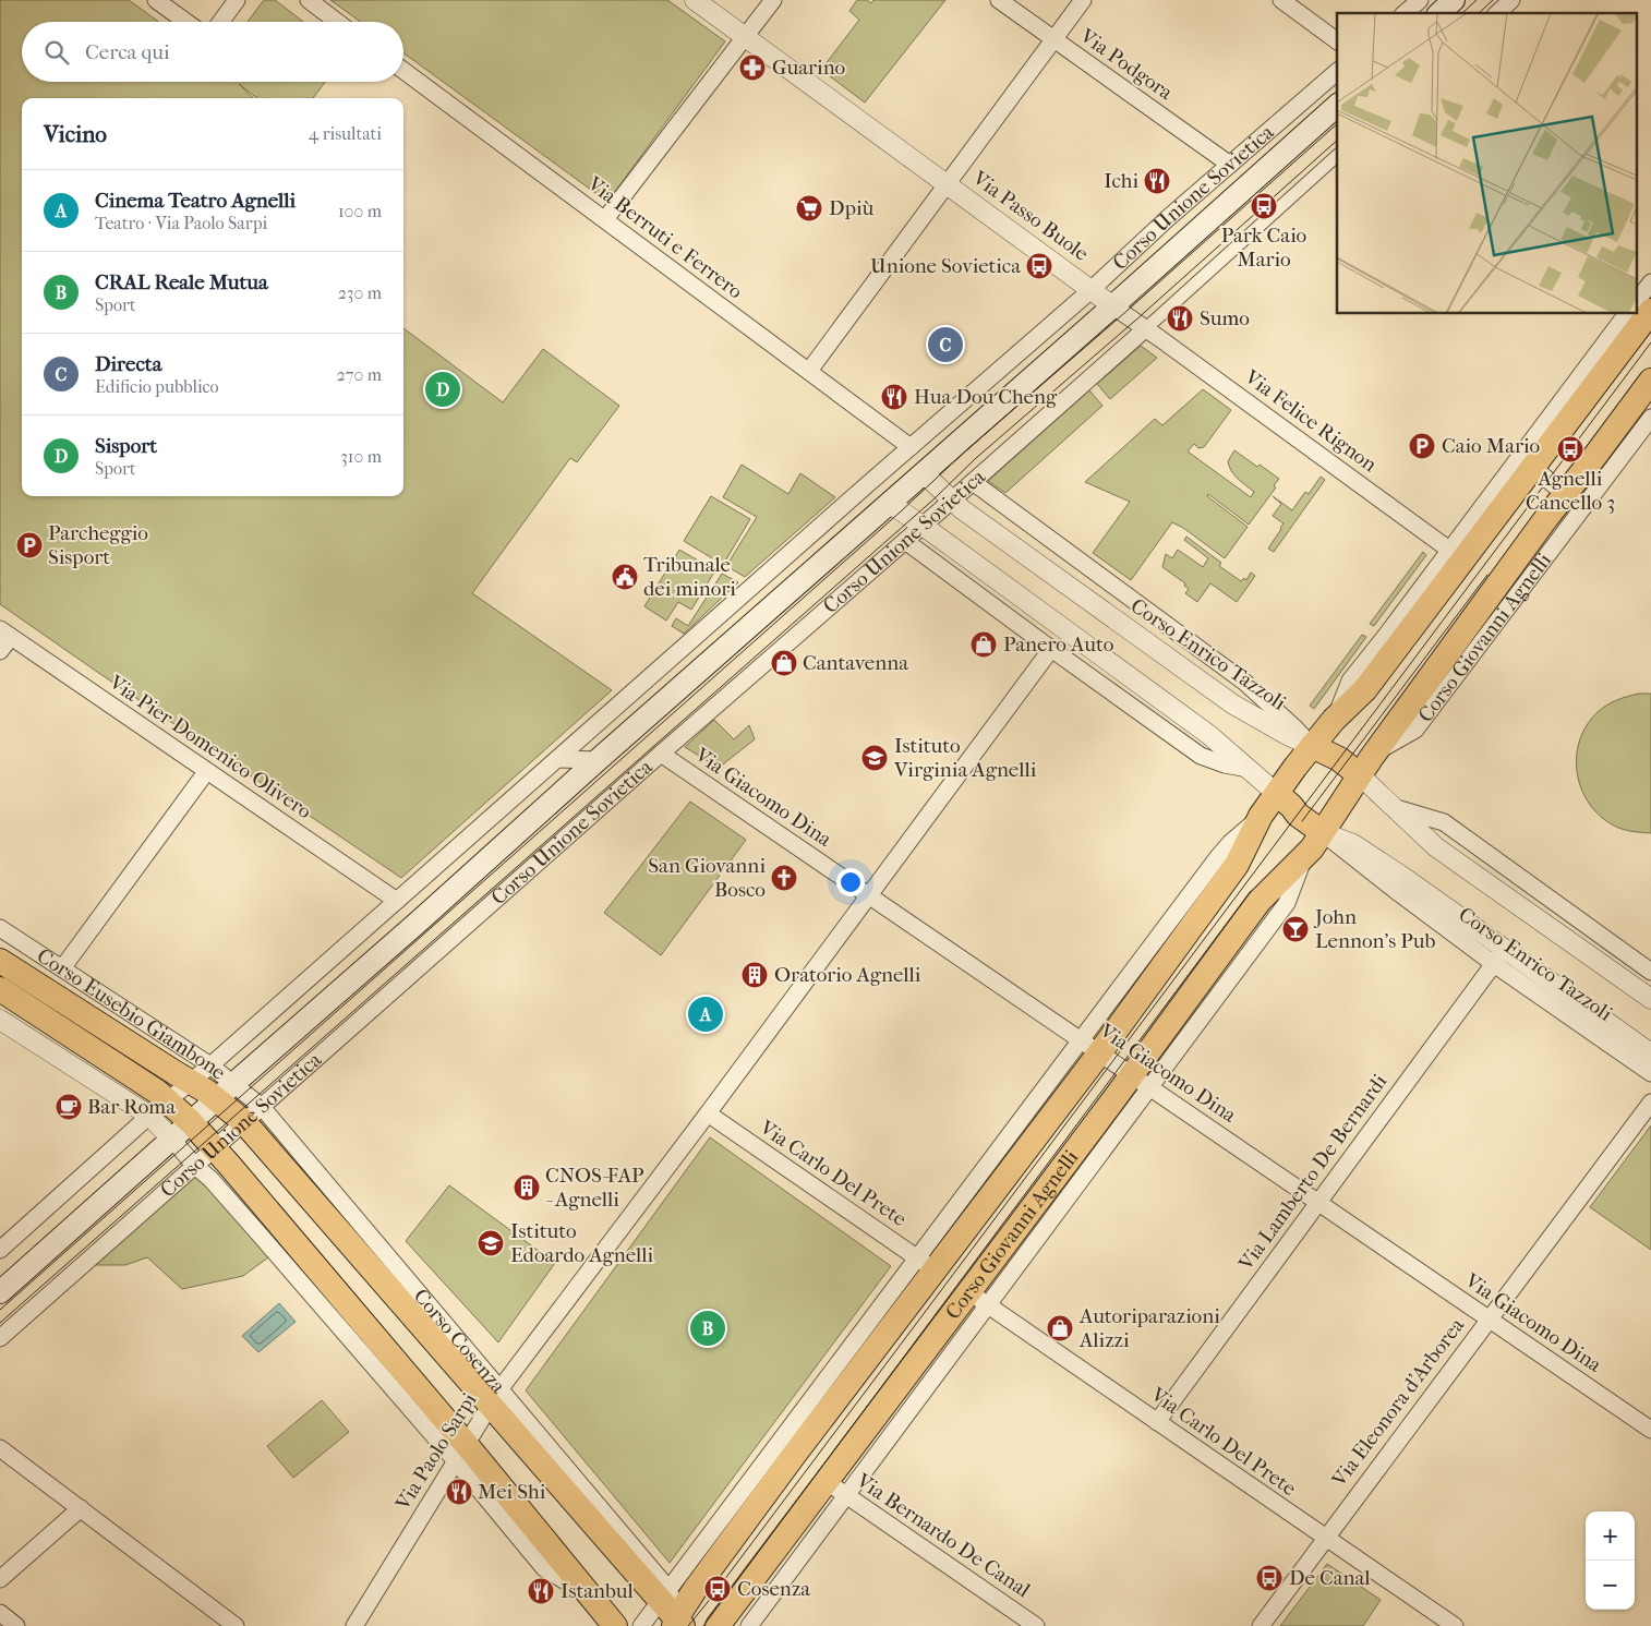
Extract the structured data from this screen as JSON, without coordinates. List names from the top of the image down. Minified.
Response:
{"streets":{"main road":["Corso Unione Sovietica","Corso Giovanni Agnelli","Corso Eusebio Giambone","Corso Cosenza"],"street":["Via Podgora","Via Passo Buole","Via Berruti e Ferrero","Via Felice Rignon","Corso Enrico Tazzoli","Via Pier Domenico Olivero","Via Giacomo Dina","Via Lamberto De Bernardi","Via Carlo Del Prete","Via Eleonora d'Arborea","Via Paolo Sarpi","Via Bernardo De Canal"]},"crossings":[["Via Podgora","Corso Unione Sovietica"],["Corso Unione Sovietica","Via Passo Buole"],["Corso Unione Sovietica","Via Berruti e Ferrero"],["Corso Unione Sovietica","Via Felice Rignon"],["Corso Unione Sovietica","Corso Enrico Tazzoli"],["Corso Unione Sovietica","Via Pier Domenico Olivero"],["Corso Unione Sovietica","Via Giacomo Dina"],["Corso Unione Sovietica","Corso Eusebio Giambone"],["Corso Unione Sovietica","Corso Cosenza"],["Via Passo Buole","Via Berruti e Ferrero"],["Corso Giovanni Agnelli","Corso Enrico Tazzoli"],["Corso Giovanni Agnelli","Via Giacomo Dina"],["Corso Giovanni Agnelli","Via Carlo Del Prete"],["Corso Giovanni Agnelli","Corso Cosenza"],["Corso Giovanni Agnelli","Via Bernardo De Canal"],["Corso Enrico Tazzoli","Via Lamberto De Bernardi"],["Via Giacomo Dina","Via Lamberto De Bernardi"],["Via Giacomo Dina","Via Eleonora d'Arborea"],["Via Giacomo Dina","Via Paolo Sarpi"],["Corso Eusebio Giambone","Corso Cosenza"],["Via Lamberto De Bernardi","Via Carlo Del Prete"],["Via Carlo Del Prete","Via Eleonora d'Arborea"],["Via Carlo Del Prete","Via Paolo Sarpi"],["Corso Cosenza","Via Paolo Sarpi"]],"places":{"pharmacy":["Guarino"],"restaurant":["Ichi","Sumo","Hua Dou Cheng","Mei Shi","Istanbul"],"bus stop":["Park Caio Mario","Unione Sovietica","Agnelli Cancello 3","De Canal","Cosenza"],"supermarket":["Dpiù"],"parking":["Caio Mario","Parcheggio Sisport"],"public building":["Tribunale dei minori"],"shop":["Panero Auto","Cantavenna","Autoriparazioni Alizzi"],"school or university":["Istituto Virginia Agnelli","Istituto Edoardo Agnelli"],"church":["San Giovanni Bosco"],"bar":["John Lennon's Pub"],"building":["Oratorio Agnelli","CNOS-FAP - Agnelli"],"cafe":["Bar Roma"]},"page":{"search":"Cerca qui","heading":["Vicino","4 risultati"],"list":[{"mark":"A","name":"Cinema Teatro Agnelli","note":"Teatro · Via Paolo Sarpi","value":"100 m"},{"mark":"B","name":"CRAL Reale Mutua","note":"Sport","value":"230 m"},{"mark":"C","name":"Directa","note":"Edificio pubblico","value":"270 m"},{"mark":"D","name":"Sisport","note":"Sport","value":"310 m"}],"pins":["C","D","A","B"],"map_buttons":["+","−"]}}
